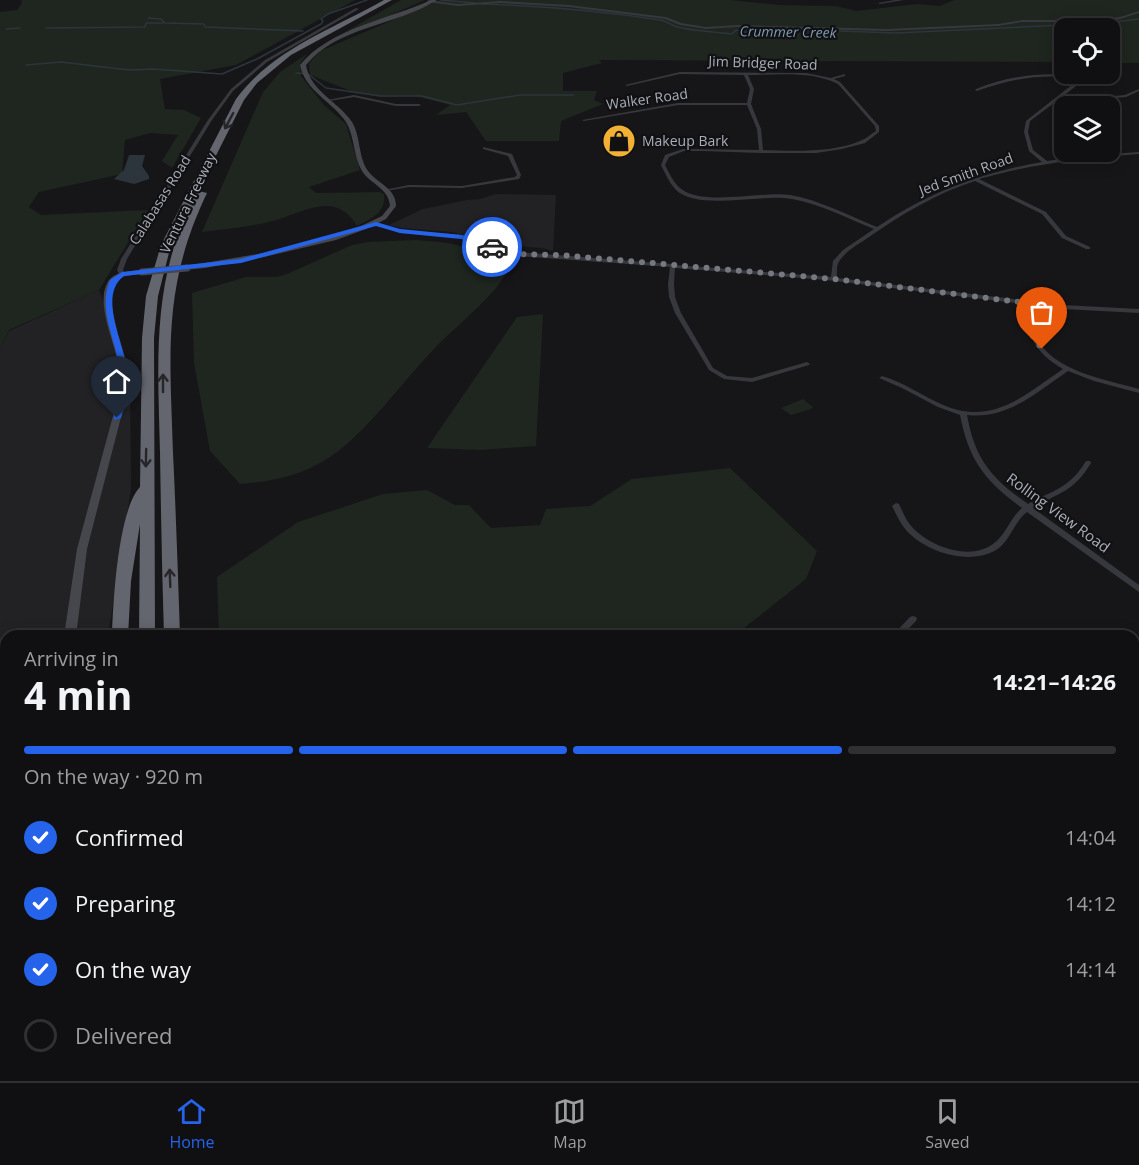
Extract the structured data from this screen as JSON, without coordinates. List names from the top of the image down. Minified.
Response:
{"streets":{"highway":["Ventura Freeway"],"main road":["Calabasas Road"],"street":["Jim Bridger Road","Walker Road","Jed Smith Road","Rolling View Road"]},"crossings":[["Jim Bridger Road","Jed Smith Road"]],"water":["Crummer Creek"],"places":{"shop":["Makeup Bark"]},"page":{"heading":["4 min","Arriving in","14:21–14:26"],"bar":"On the way · 920 m","list":[["Confirmed","14:04"],["Preparing","14:12"],["On the way","14:14"],"Delivered"],"tabs":["Home","Map","Saved"]}}
